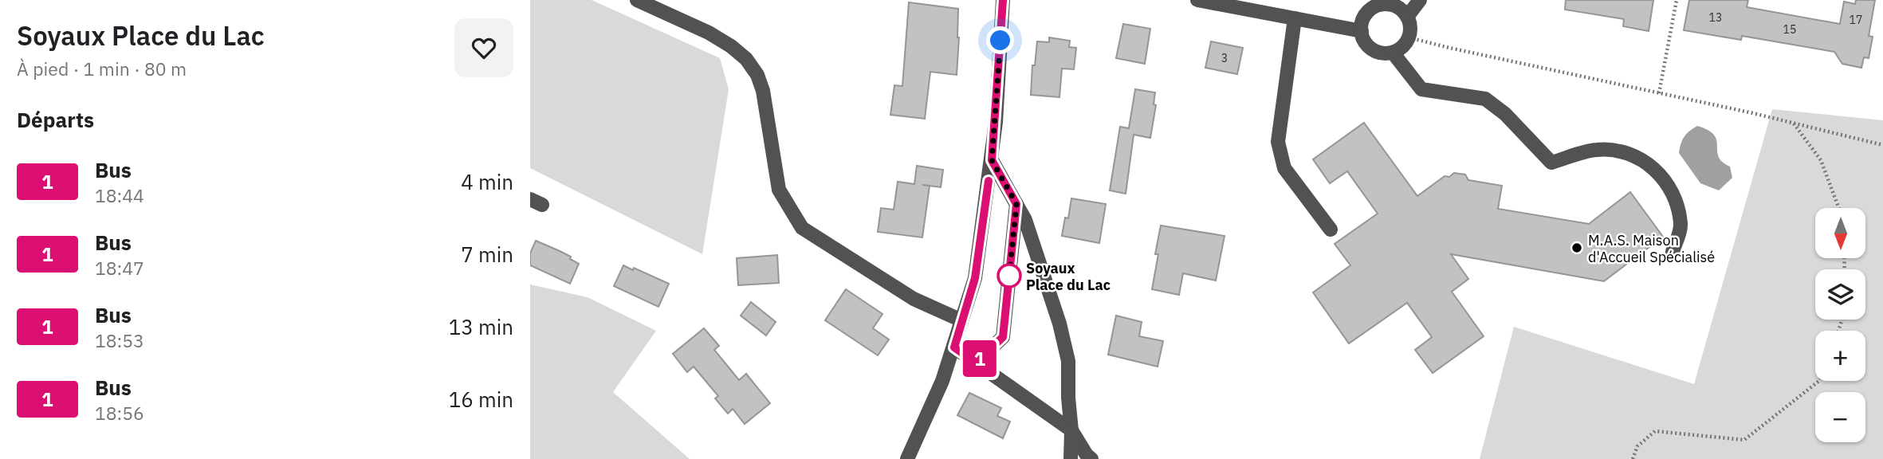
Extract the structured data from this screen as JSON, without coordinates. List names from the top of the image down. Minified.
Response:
{"places":["M.A.S. Maison d'Accueil Spécialisé","Soyaux Place du Lac"],"lines":["bus line 1"],"house_numbers":["13","17","15","3"],"north":"bottom","page":{"heading":[["Soyaux Place du Lac","À pied · 1 min · 80 m"],"Départs"],"on_map":"1","list":[{"mark":"1","name":"Bus","note":"18:44","value":"4 min"},{"mark":"1","name":"Bus","note":"18:47","value":"7 min"},{"mark":"1","name":"Bus","note":"18:53","value":"13 min"},{"mark":"1","name":"Bus","note":"18:56","value":"16 min"}],"map_buttons":["+","−"]}}
